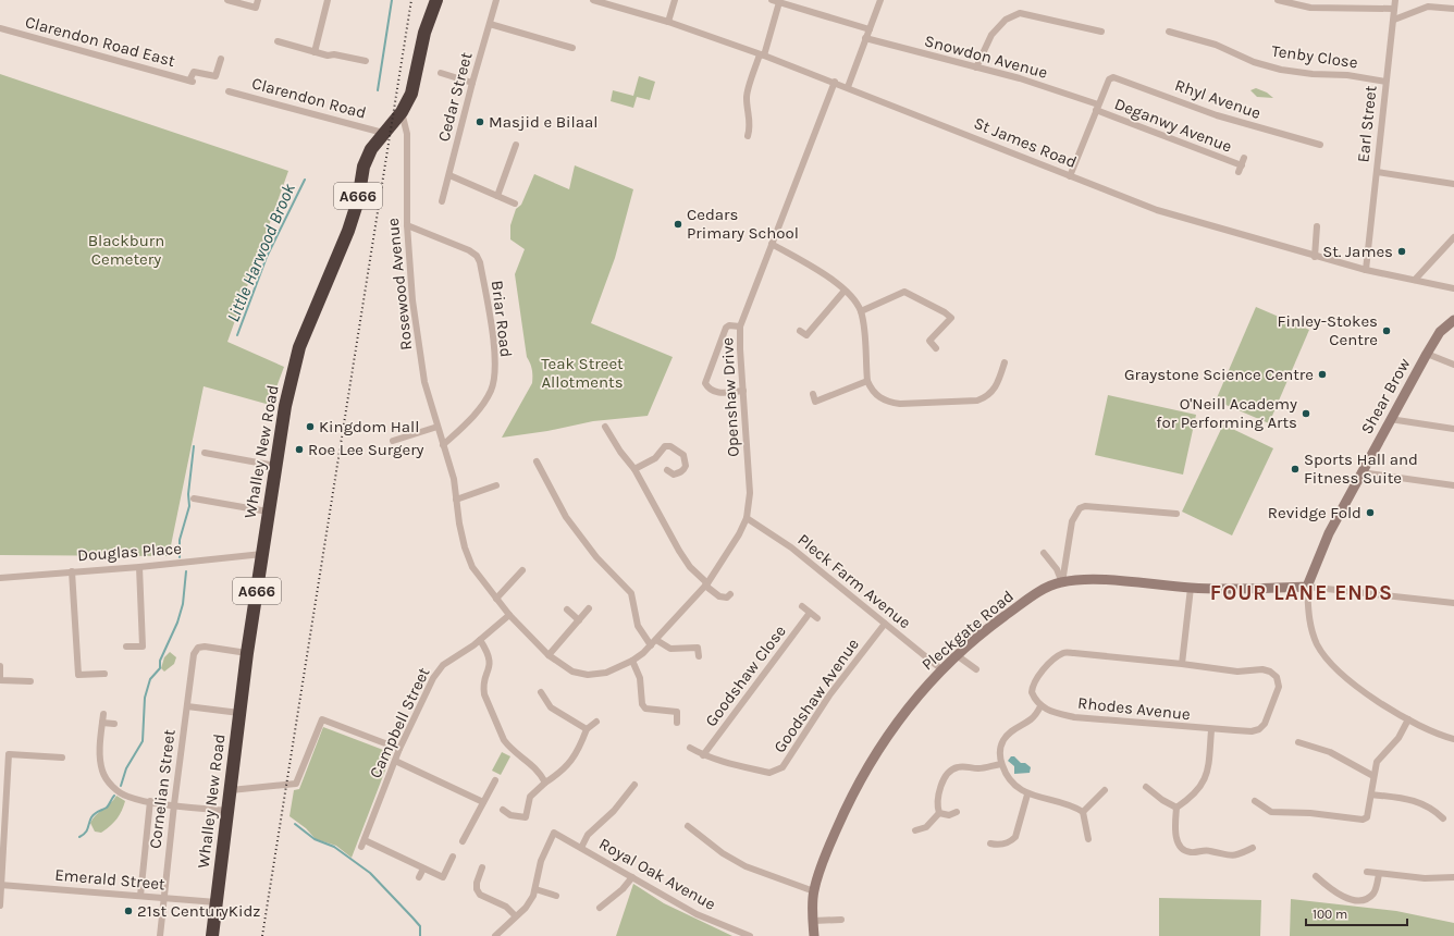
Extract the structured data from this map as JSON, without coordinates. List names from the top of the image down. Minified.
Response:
{"streets":{"highway":["A666","Whalley New Road"],"main road":["Shear Brow","Pleckgate Road"],"street":["Clarendon Road East","Snowdon Avenue","Tenby Close","Cedar Street","Clarendon Road","Rhyl Avenue","Earl Street","Deganwy Avenue","St James Road","Rosewood Avenue","Briar Road","Openshaw Drive","Douglas Place","Pleck Farm Avenue","Goodshaw Close","Goodshaw Avenue","Rhodes Avenue","Campbell Street","Cornelian Street","Royal Oak Avenue","Emerald Street"]},"crossings":[["Snowdon Avenue","Rhyl Avenue"],["Snowdon Avenue","Deganwy Avenue"],["Tenby Close","Earl Street"],["Clarendon Road","Whalley New Road"],["Rhyl Avenue","Deganwy Avenue"],["Earl Street","St James Road"],["St James Road","Openshaw Drive"],["Rosewood Avenue","Briar Road"],["Rosewood Avenue","Openshaw Drive"],["Rosewood Avenue","Whalley New Road"],["Rosewood Avenue","Campbell Street"],["Shear Brow","Pleckgate Road"],["Openshaw Drive","Pleck Farm Avenue"],["Whalley New Road","Douglas Place"],["Whalley New Road","Cornelian Street"],["Whalley New Road","Emerald Street"],["Pleck Farm Avenue","Pleckgate Road"],["Pleck Farm Avenue","Goodshaw Avenue"],["Goodshaw Close","Goodshaw Avenue"],["Cornelian Street","Emerald Street"]],"districts":["FOUR LANE ENDS"],"water":["Little Harwood Brook"],"parks":["Blackburn Cemetery","Teak Street Allotments"],"places":["Masjid e Bilaal","Cedars Primary School","St. James","Finley-Stokes Centre","Graystone Science Centre","O'Neill Academy for Performing Arts","Kingdom Hall","Roe Lee Surgery","Sports Hall and Fitness Suite","Revidge Fold","21st CenturyKidz"],"scale_bar":"100 m"}
